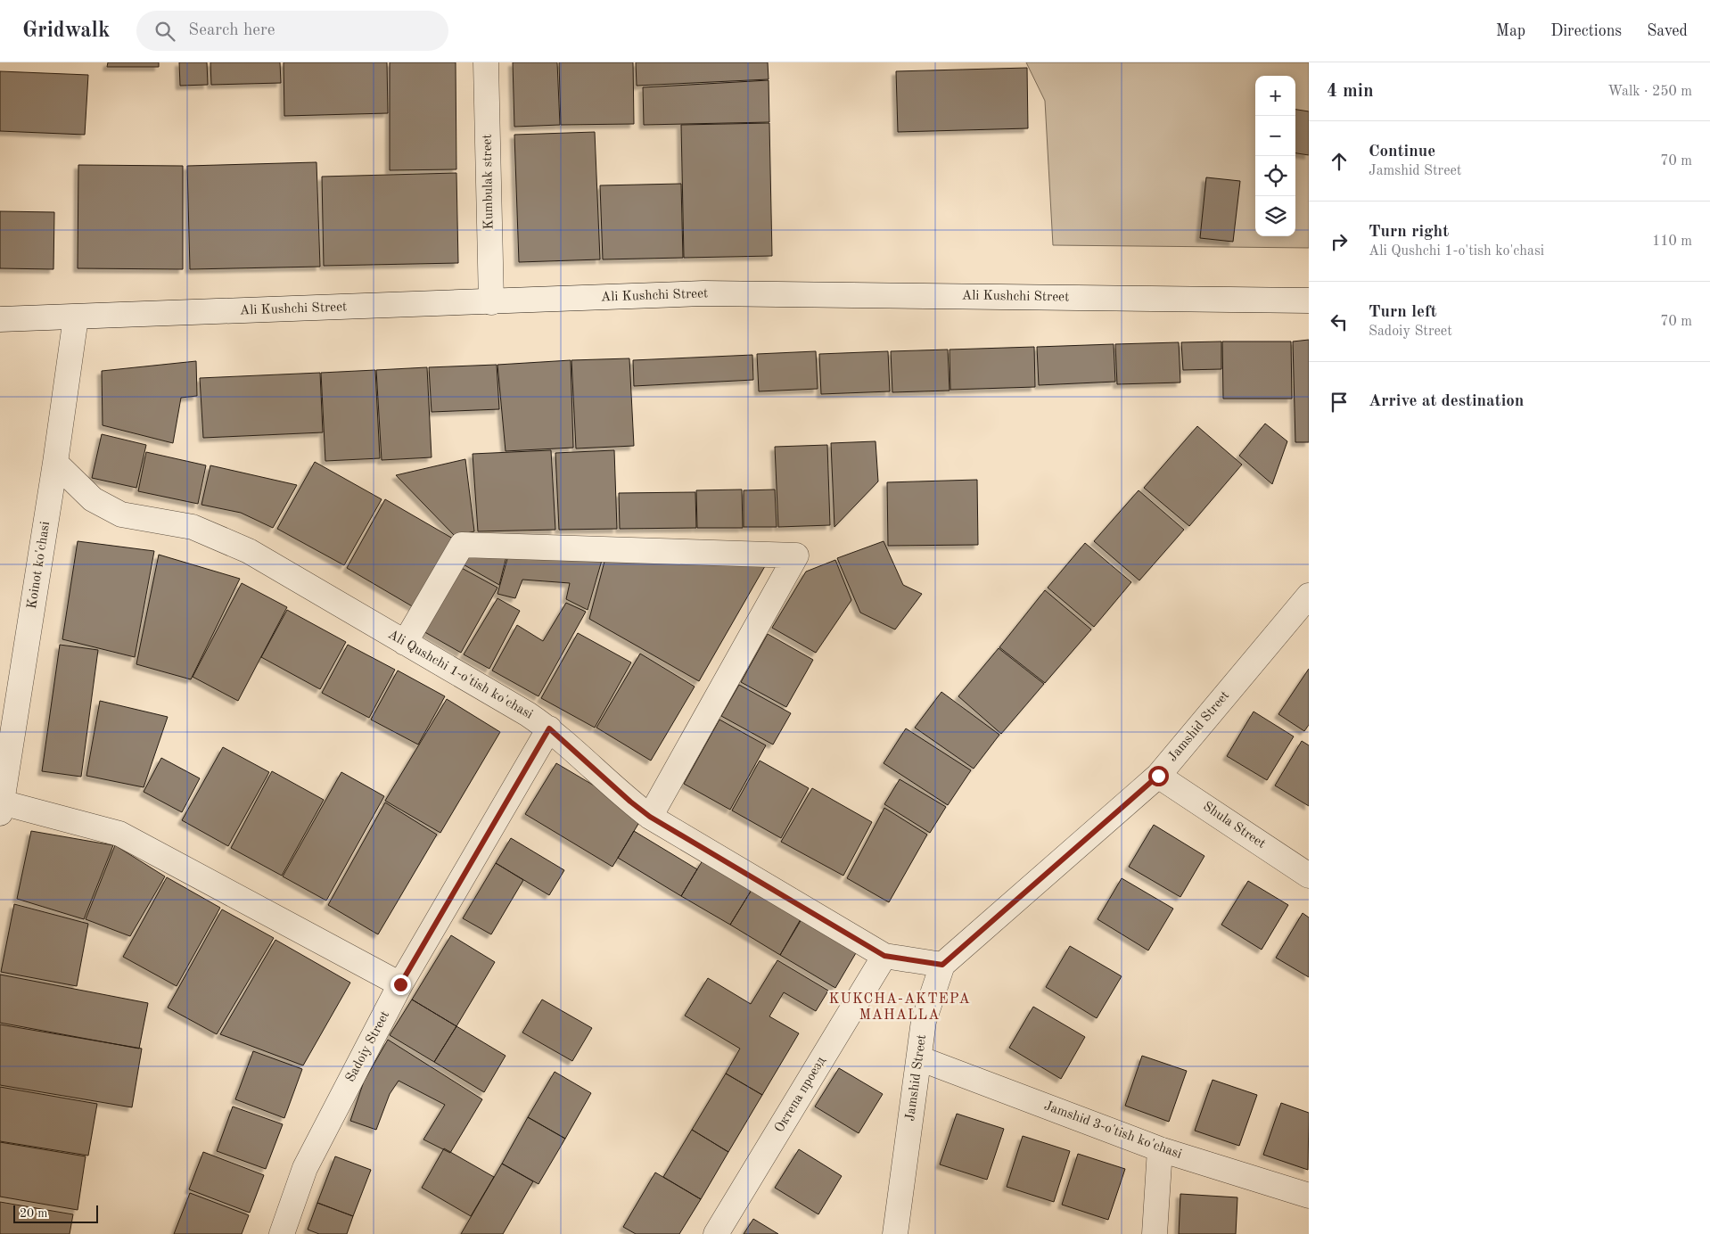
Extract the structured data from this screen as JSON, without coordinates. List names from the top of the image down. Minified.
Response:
{"streets":{"street":["Kumbulak street","Ali Kushchi Street","Koinot ko'chasi","Ali Qushchi 1-o'tish ko'chasi","Jamshid Street","Shula Street","Sadoiy Street","Октепа проезд","Jamshid 3-o'tish ko'chasi"]},"crossings":[["Kumbulak street","Ali Kushchi Street"],["Ali Kushchi Street","Koinot ko'chasi"],["Koinot ko'chasi","Ali Qushchi 1-o'tish ko'chasi"],["Ali Qushchi 1-o'tish ko'chasi","Jamshid Street"],["Ali Qushchi 1-o'tish ko'chasi","Sadoiy Street"],["Ali Qushchi 1-o'tish ko'chasi","Октепа проезд"],["Jamshid Street","Shula Street"],["Jamshid Street","Jamshid 3-o'tish ko'chasi"]],"districts":["KUKCHA-AKTEPA MAHALLA"],"scale_bar":"20 m","page":{"header":"Gridwalk","search":"Search here","nav":["Map","Directions","Saved"],"heading":["4 min","Walk · 250 m"],"map_buttons":["+","−"],"list":[["Continue","Jamshid Street","70 m"],["Turn right","Ali Qushchi 1-o'tish ko'chasi","110 m"],["Turn left","Sadoiy Street","70 m"],"Arrive at destination"],"scale":"20 m"}}
